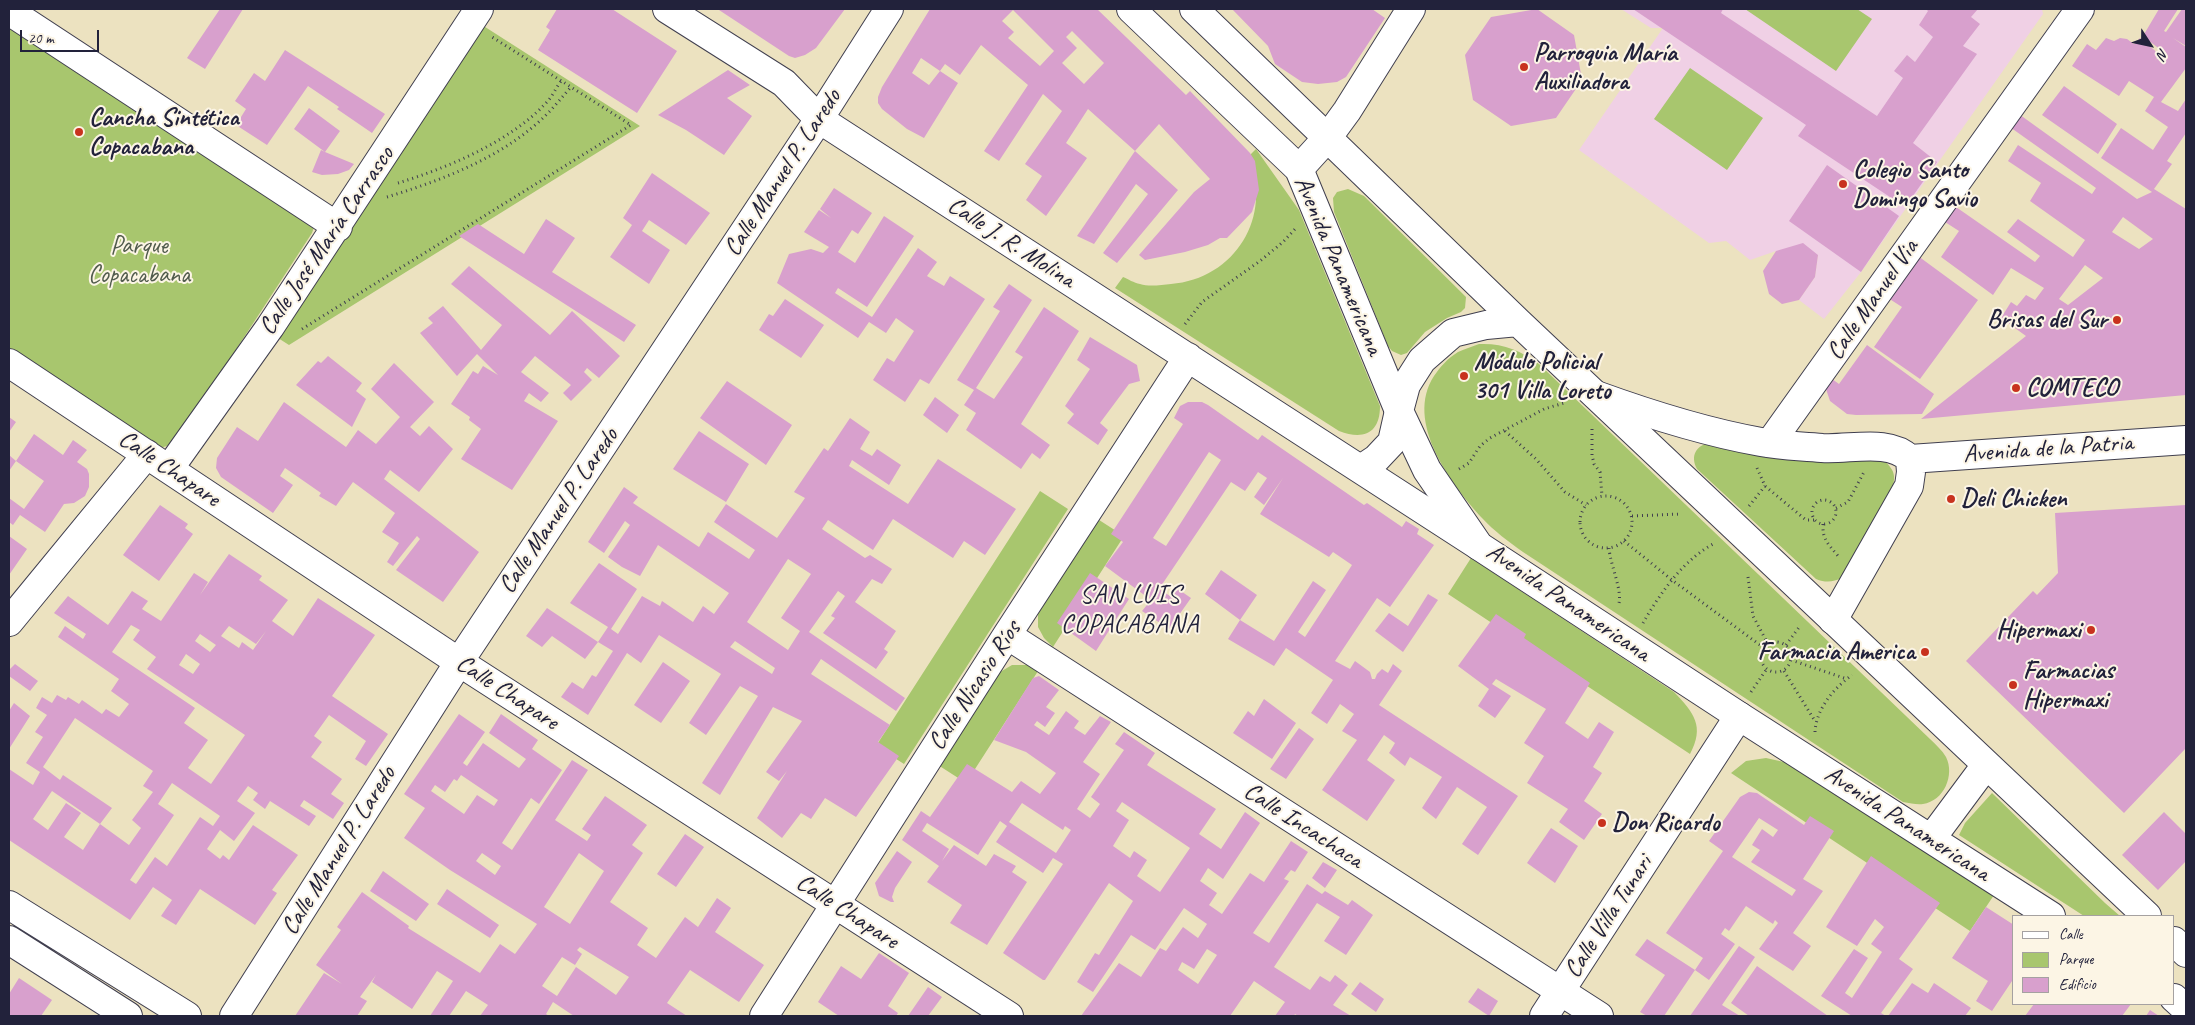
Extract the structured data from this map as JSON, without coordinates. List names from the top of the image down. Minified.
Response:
{"streets":{"street":["Calle Manuel P. Laredo","Calle José María Carrasco","Calle J. R. Molina","Avenida Panamericana","Calle Manuel Via","Avenida de la Patria","Calle Chapare","Calle Nicasio Ríos","Calle Incachaca","Calle Villa Tunari"]},"crossings":[["Calle Manuel P. Laredo","Calle J. R. Molina"],["Calle Manuel P. Laredo","Calle Chapare"],["Calle José María Carrasco","Calle Chapare"],["Calle J. R. Molina","Avenida Panamericana"],["Calle J. R. Molina","Calle Nicasio Ríos"],["Avenida Panamericana","Calle Villa Tunari"],["Calle Chapare","Calle Nicasio Ríos"],["Calle Nicasio Ríos","Calle Incachaca"],["Calle Incachaca","Calle Villa Tunari"]],"districts":["SAN LUIS COPACABANA"],"parks":["Parque Copacabana"],"places":["Parroquia María Auxiliadora","Cancha Sintética Copacabana","Colegio Santo Domingo Savio","Brisas del Sur","Módulo Policial 301 Villa Loreto","COMTECO","Deli Chicken","Hipermaxi","Farmacia America","Farmacias Hipermaxi","Don Ricardo"],"legend":["Calle","Parque","Edificio"],"scale_bar":"20 m","north":"bottom right"}
